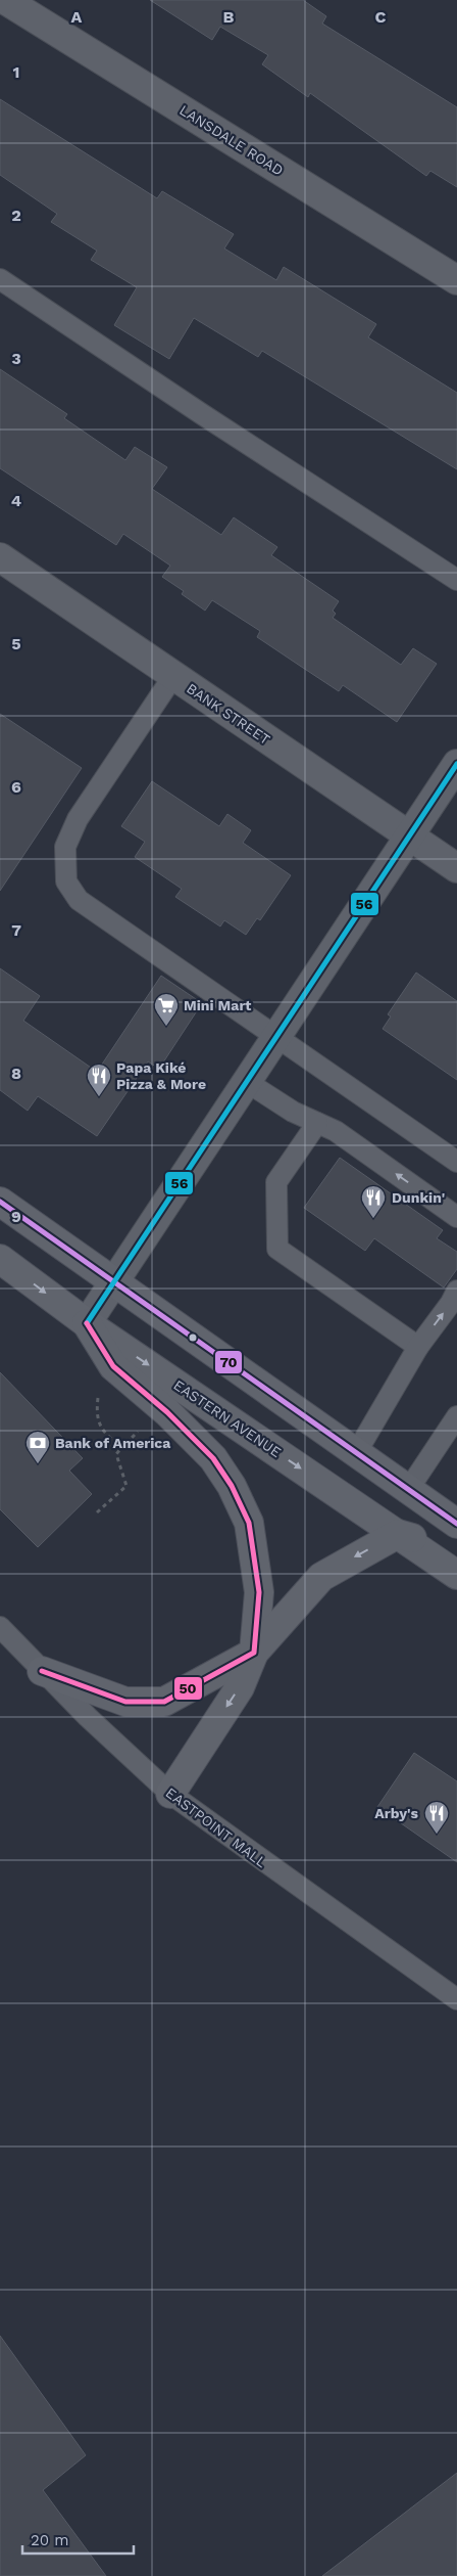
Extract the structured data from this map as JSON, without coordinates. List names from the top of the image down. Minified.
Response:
{"streets":{"main road":["EASTERN AVENUE"],"street":["LANSDALE ROAD","BANK STREET"],"lane":["EASTPOINT MALL"]},"places":{"supermarket":["Mini Mart"],"restaurant":["Papa Kiké Pizza & More","Dunkin'","Arby's"],"bank":["Bank of America"]},"lines":["transit line 56","transit line 70","transit line 50"],"scale_bar":"20 m","grid":{"columns":["A","B","C"],"rows":["1","2","3","4","5","6","7","8","9"]}}
